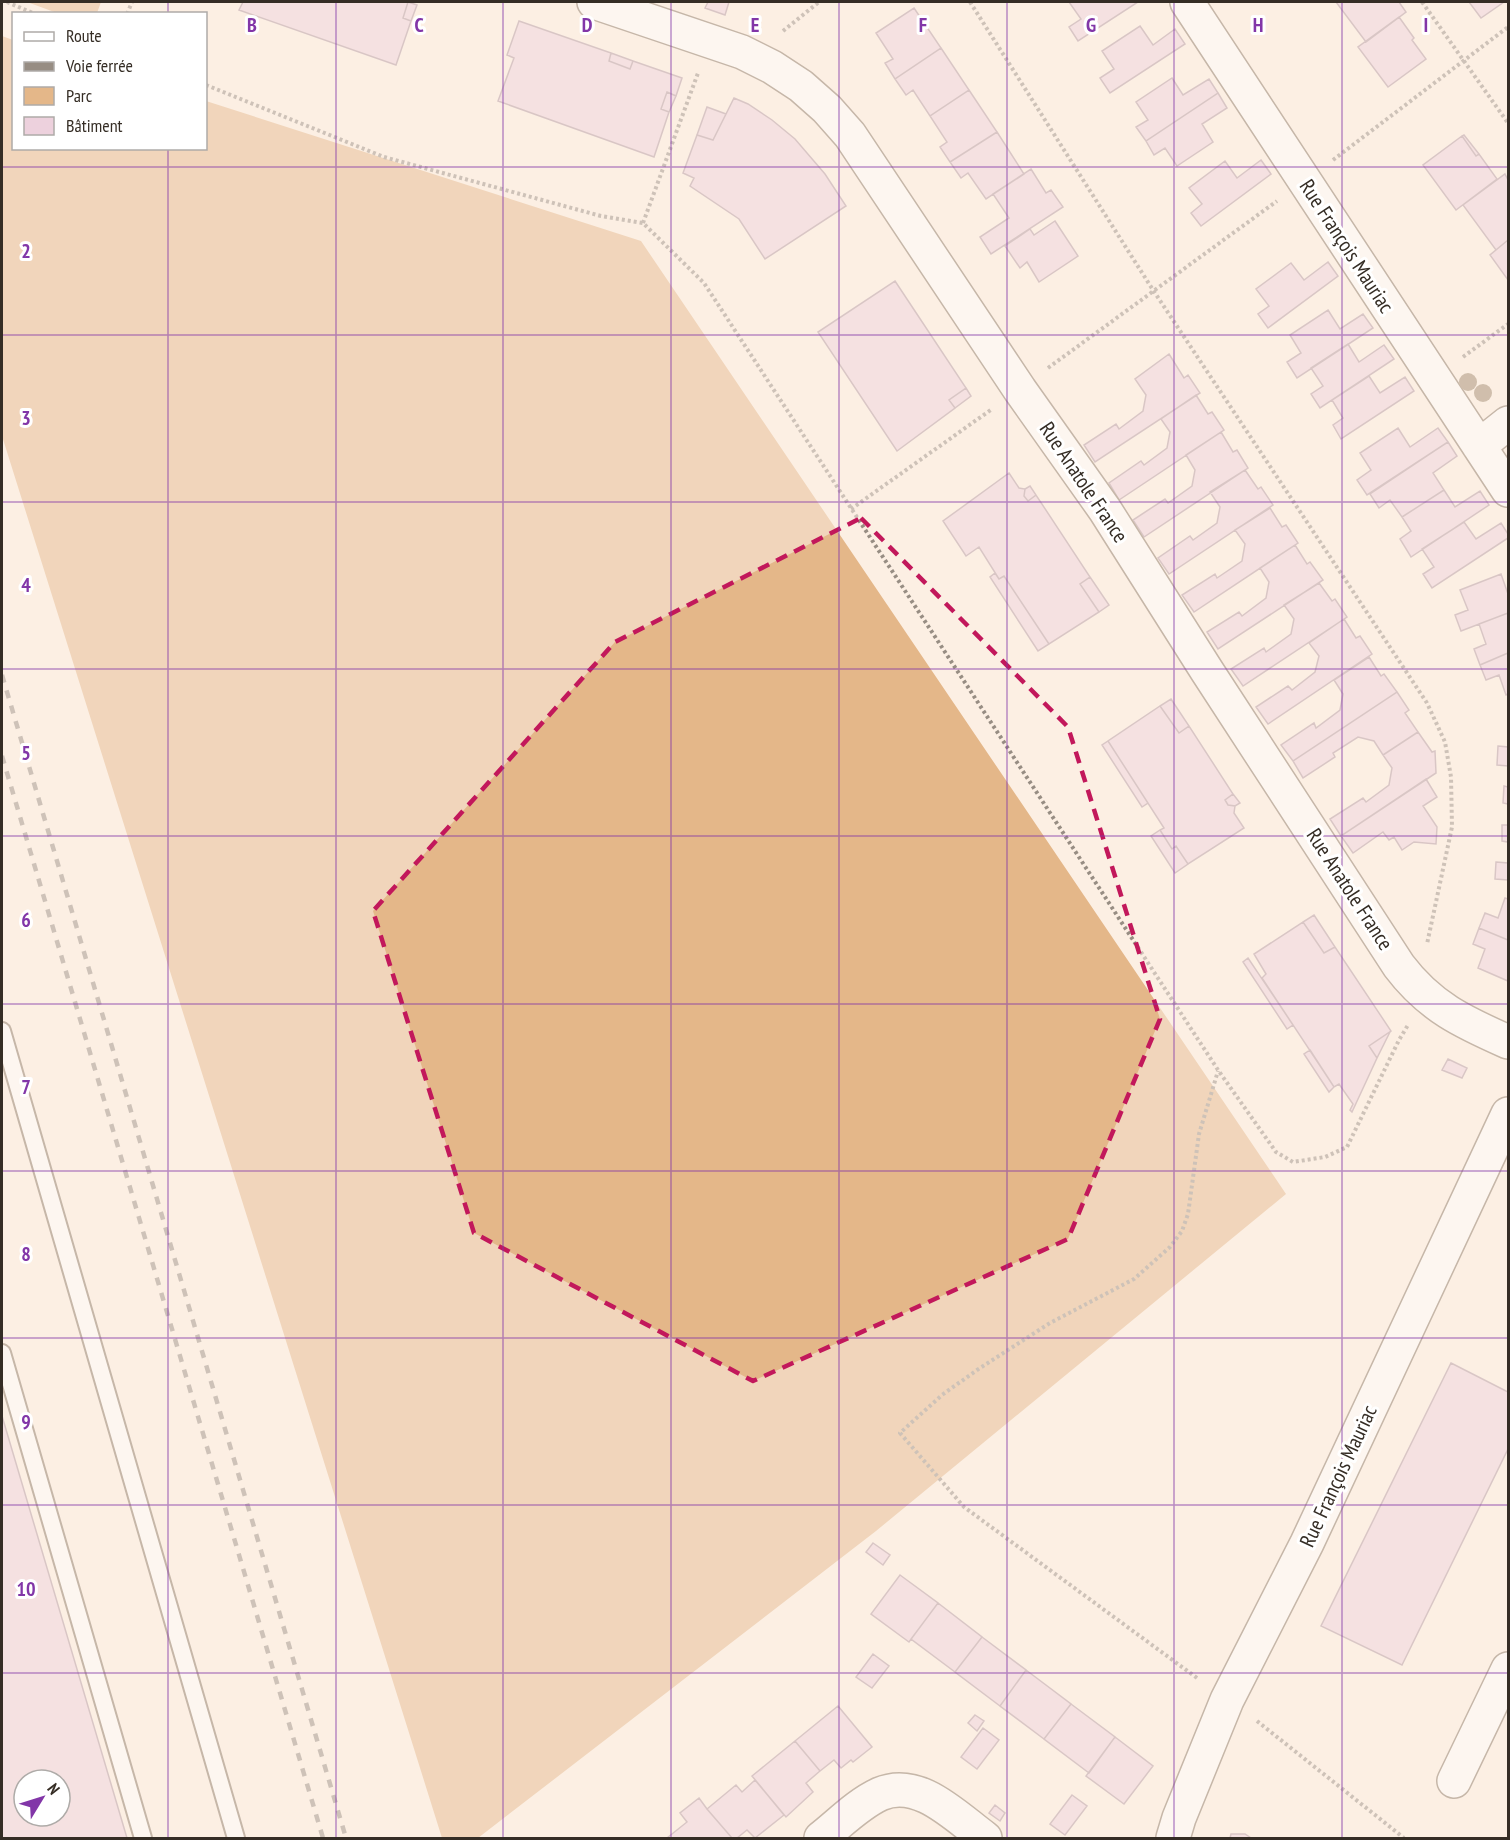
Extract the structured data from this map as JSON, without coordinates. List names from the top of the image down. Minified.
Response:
{"streets":{"street":["Rue François Mauriac","Rue Anatole France"]},"legend":["Route","Voie ferrée","Parc","Bâtiment"],"north":"top right","grid":{"columns":["B","C","D","E","F","G","H","I"],"rows":["2","3","4","5","6","7","8","9","10"]}}
